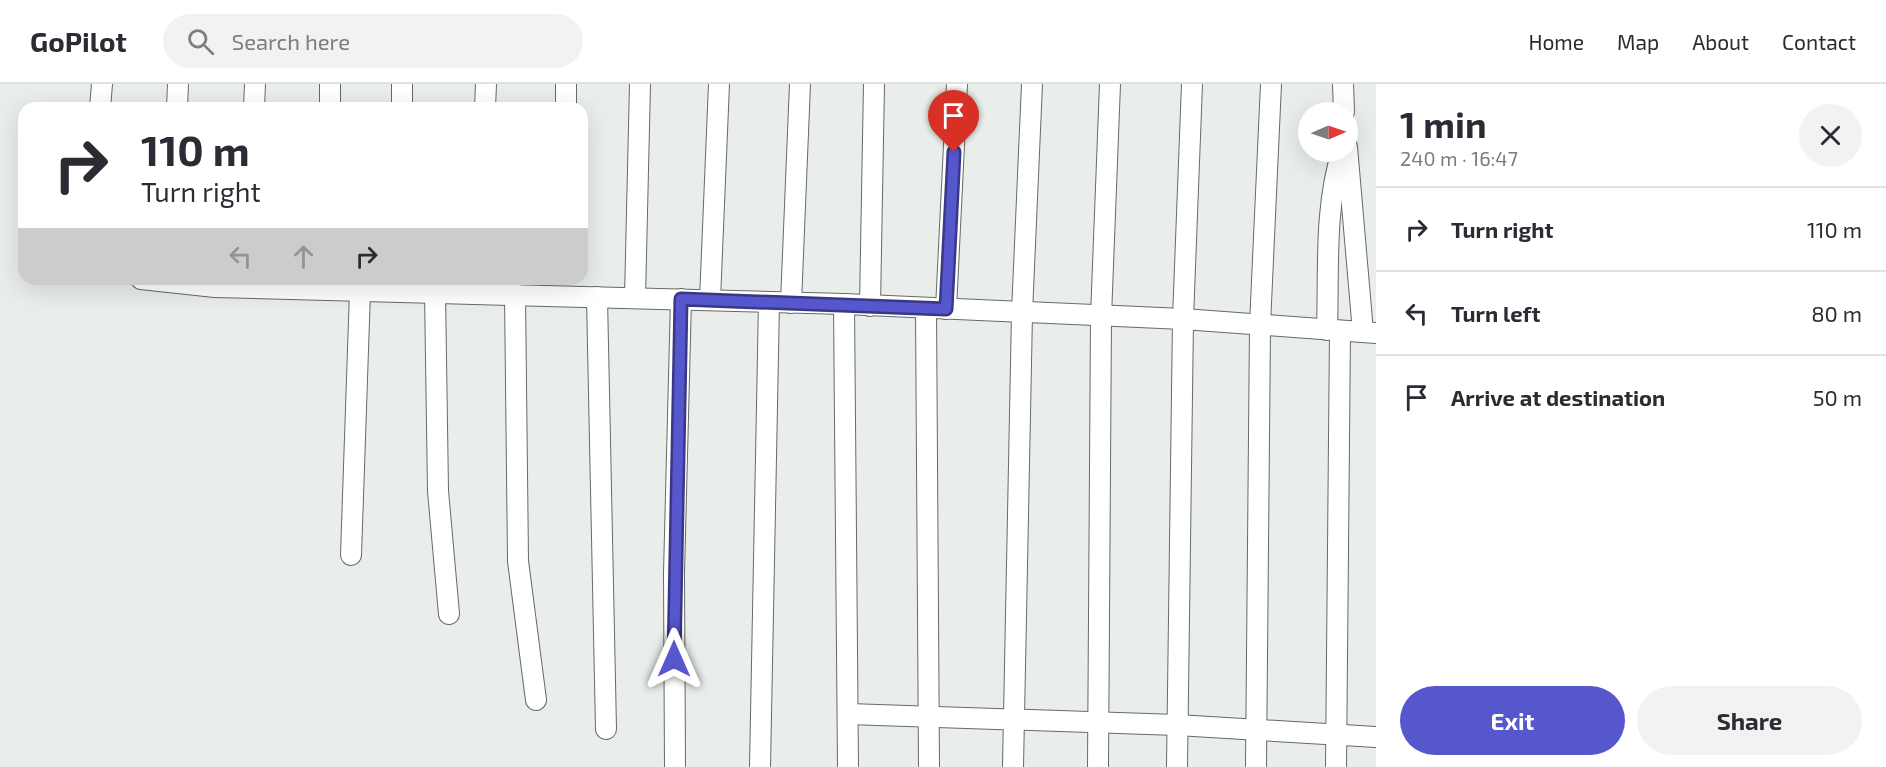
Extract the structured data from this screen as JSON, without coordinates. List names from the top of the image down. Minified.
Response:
{"north":"right","page":{"header":"GoPilot","search":"Search here","nav":["Home","Map","About","Contact"],"heading":["1 min","240 m · 16:47"],"turn":["110 m","Turn right"],"list":[{"name":"Turn right","value":"110 m"},{"name":"Turn left","value":"80 m"},{"name":"Arrive at destination","value":"50 m"}],"buttons":["Exit","Share"]}}
